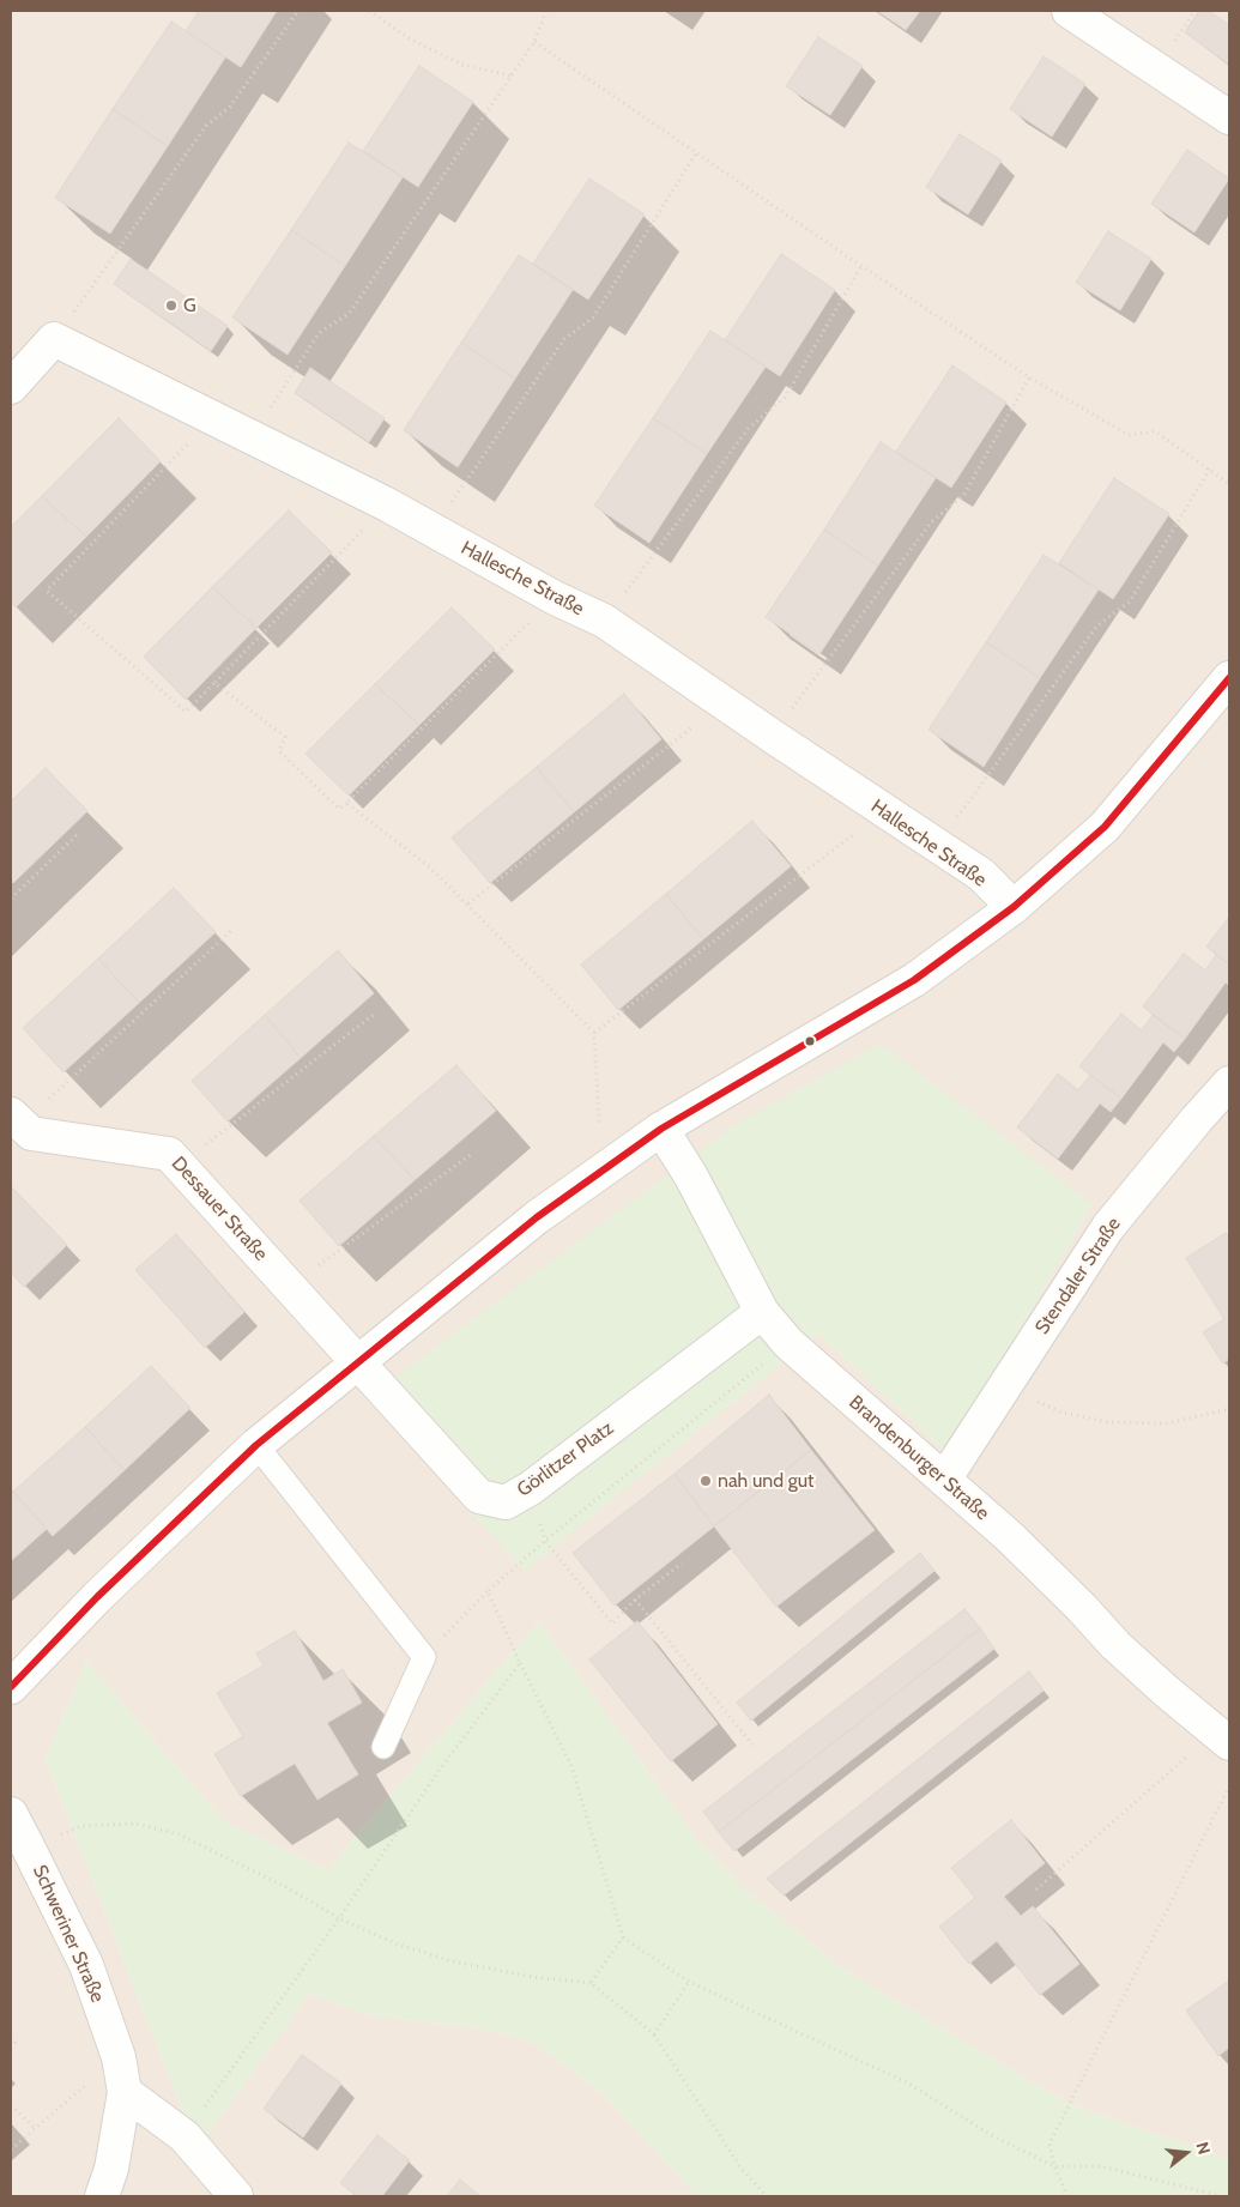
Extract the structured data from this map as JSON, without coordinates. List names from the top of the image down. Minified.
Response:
{"streets":{"street":["Hallesche Straße","Dessauer Straße","Stendaler Straße","Brandenburger Straße","Görlitzer Platz","Schweriner Straße"]},"crossings":[["Dessauer Straße","Görlitzer Platz"],["Stendaler Straße","Brandenburger Straße"],["Brandenburger Straße","Görlitzer Platz"]],"places":["G","nah und gut"],"north":"right"}
